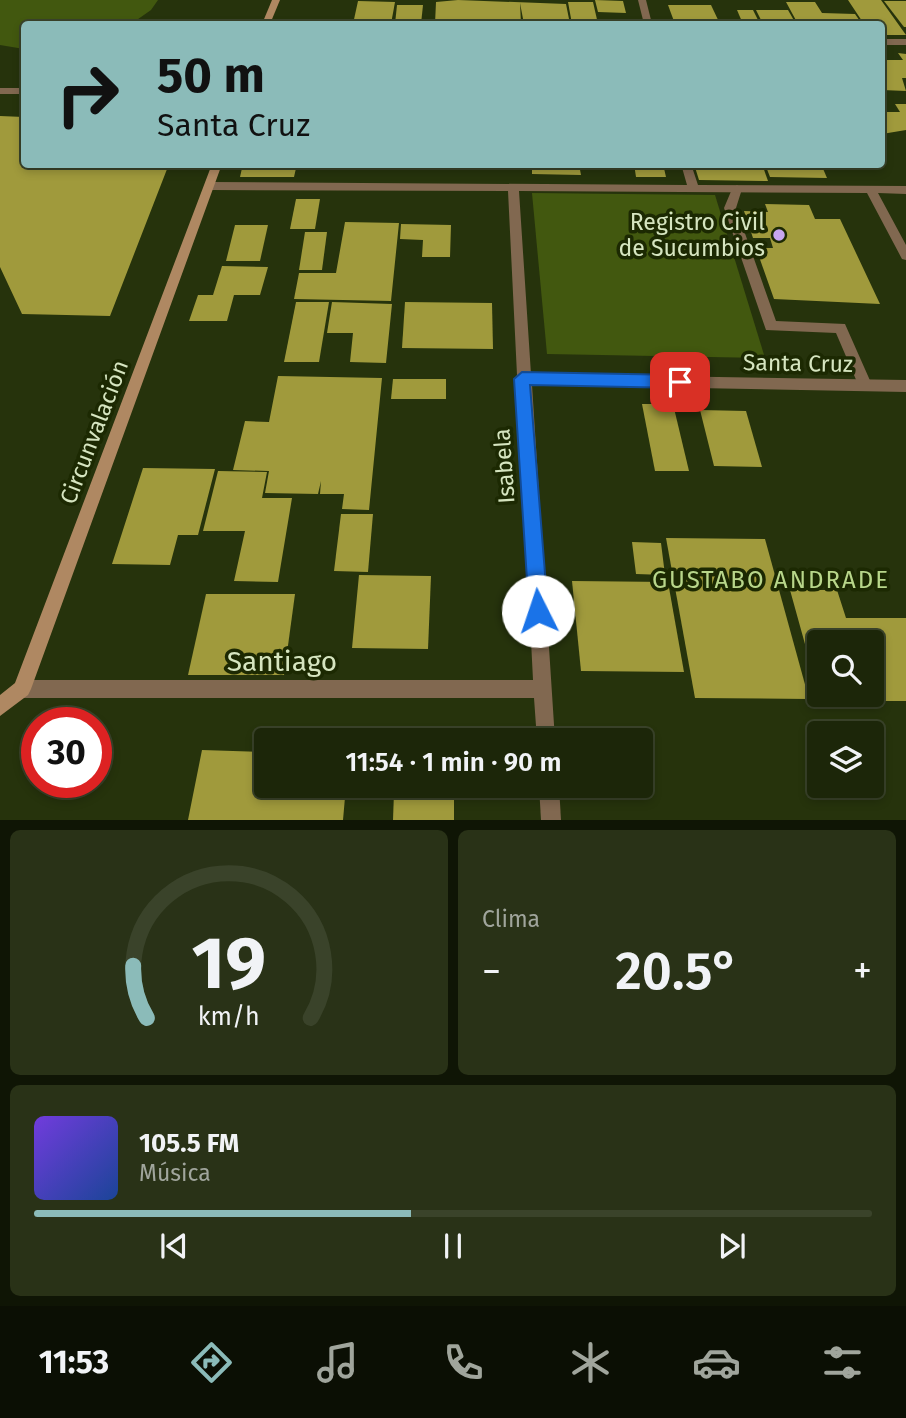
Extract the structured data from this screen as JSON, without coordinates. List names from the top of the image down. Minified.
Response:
{"streets":{"main road":["Circunvalación"],"street":["Santa Cruz","Isabela","Santiago"]},"crossings":[["Santa Cruz","Isabela"],["Circunvalación","Santiago"],["Isabela","Santiago"]],"districts":["GUSTABO ANDRADE"],"places":["Registro Civil de Sucumbios"],"page":{"turn":["50 m","Santa Cruz"],"limit":"30","trip":"11:54 · 1 min · 90 m","tile":"Clima","heat":["−","20.5°","+"],"song":["105.5 FM","Música"],"tabs":"11:53","gauge":["19","km/h"]}}
